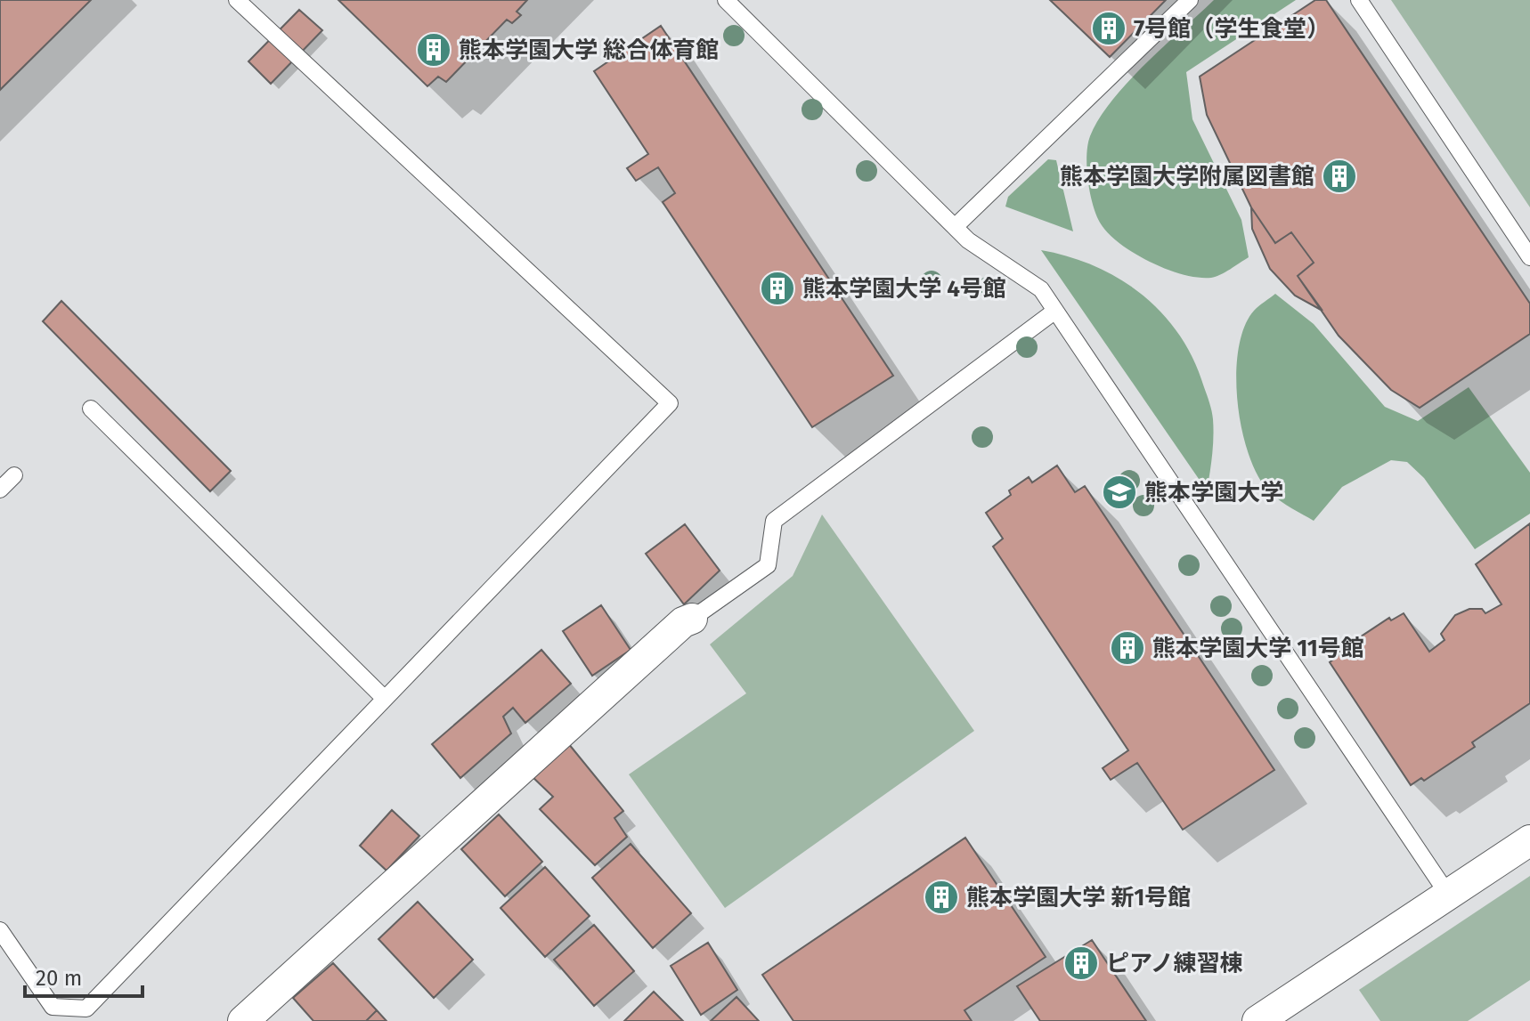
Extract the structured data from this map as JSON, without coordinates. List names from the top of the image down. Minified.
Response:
{"places":{"building":["7号館（学生食堂）","熊本学園大学 総合体育館","熊本学園大学附属図書館","熊本学園大学 4号館","熊本学園大学 11号館","熊本学園大学 新1号館","ピアノ練習棟"],"school or university":["熊本学園大学"]},"scale_bar":"20 m"}
